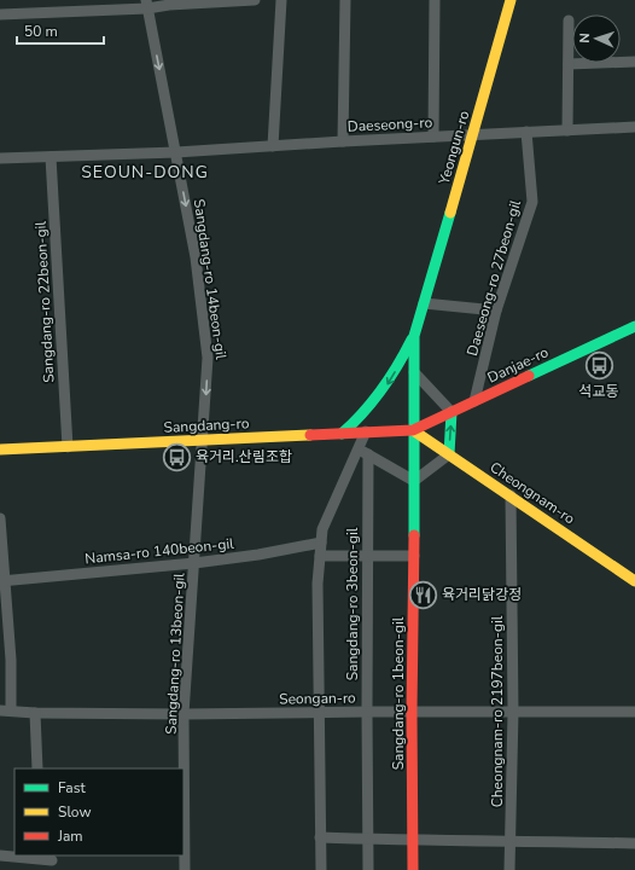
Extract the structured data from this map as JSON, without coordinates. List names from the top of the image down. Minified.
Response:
{"streets":{"street":["Daeseong-ro","Yeongun-ro","Daeseong-ro 27beon-gil","Sangdang-ro 14beon-gil","Sangdang-ro 22beon-gil","Danjae-ro","Sangdang-ro","Cheongnam-ro","Namsa-ro 140beon-gil","Sangdang-ro 3beon-gil","Sangdang-ro 13beon-gil","Sangdang-ro 1beon-gil","Seongan-ro","Cheongnam-ro 2197beon-gil"]},"crossings":[["Daeseong-ro","Yeongun-ro"],["Daeseong-ro","Daeseong-ro 27beon-gil"],["Daeseong-ro","Sangdang-ro 14beon-gil"],["Daeseong-ro","Sangdang-ro 22beon-gil"],["Yeongun-ro","Danjae-ro"],["Yeongun-ro","Sangdang-ro"],["Yeongun-ro","Cheongnam-ro"],["Yeongun-ro","Sangdang-ro 1beon-gil"],["Daeseong-ro 27beon-gil","Danjae-ro"],["Sangdang-ro 14beon-gil","Sangdang-ro"],["Sangdang-ro 14beon-gil","Sangdang-ro 13beon-gil"],["Sangdang-ro 22beon-gil","Sangdang-ro"],["Danjae-ro","Sangdang-ro"],["Danjae-ro","Cheongnam-ro"],["Danjae-ro","Sangdang-ro 1beon-gil"],["Sangdang-ro","Cheongnam-ro"],["Sangdang-ro","Sangdang-ro 13beon-gil"],["Sangdang-ro","Sangdang-ro 1beon-gil"],["Cheongnam-ro","Sangdang-ro 1beon-gil"],["Cheongnam-ro","Cheongnam-ro 2197beon-gil"],["Namsa-ro 140beon-gil","Sangdang-ro 13beon-gil"],["Sangdang-ro 3beon-gil","Seongan-ro"],["Sangdang-ro 13beon-gil","Seongan-ro"],["Sangdang-ro 1beon-gil","Seongan-ro"],["Seongan-ro","Cheongnam-ro 2197beon-gil"]],"one_way":["Sangdang-ro 14beon-gil"],"districts":["SEOUN-DONG"],"places":{"bus stop":["석교동","육거리.산림조합"],"restaurant":["육거리닭강정"]},"legend":["Fast","Slow","Jam"],"scale_bar":"50 m","north":"left"}
